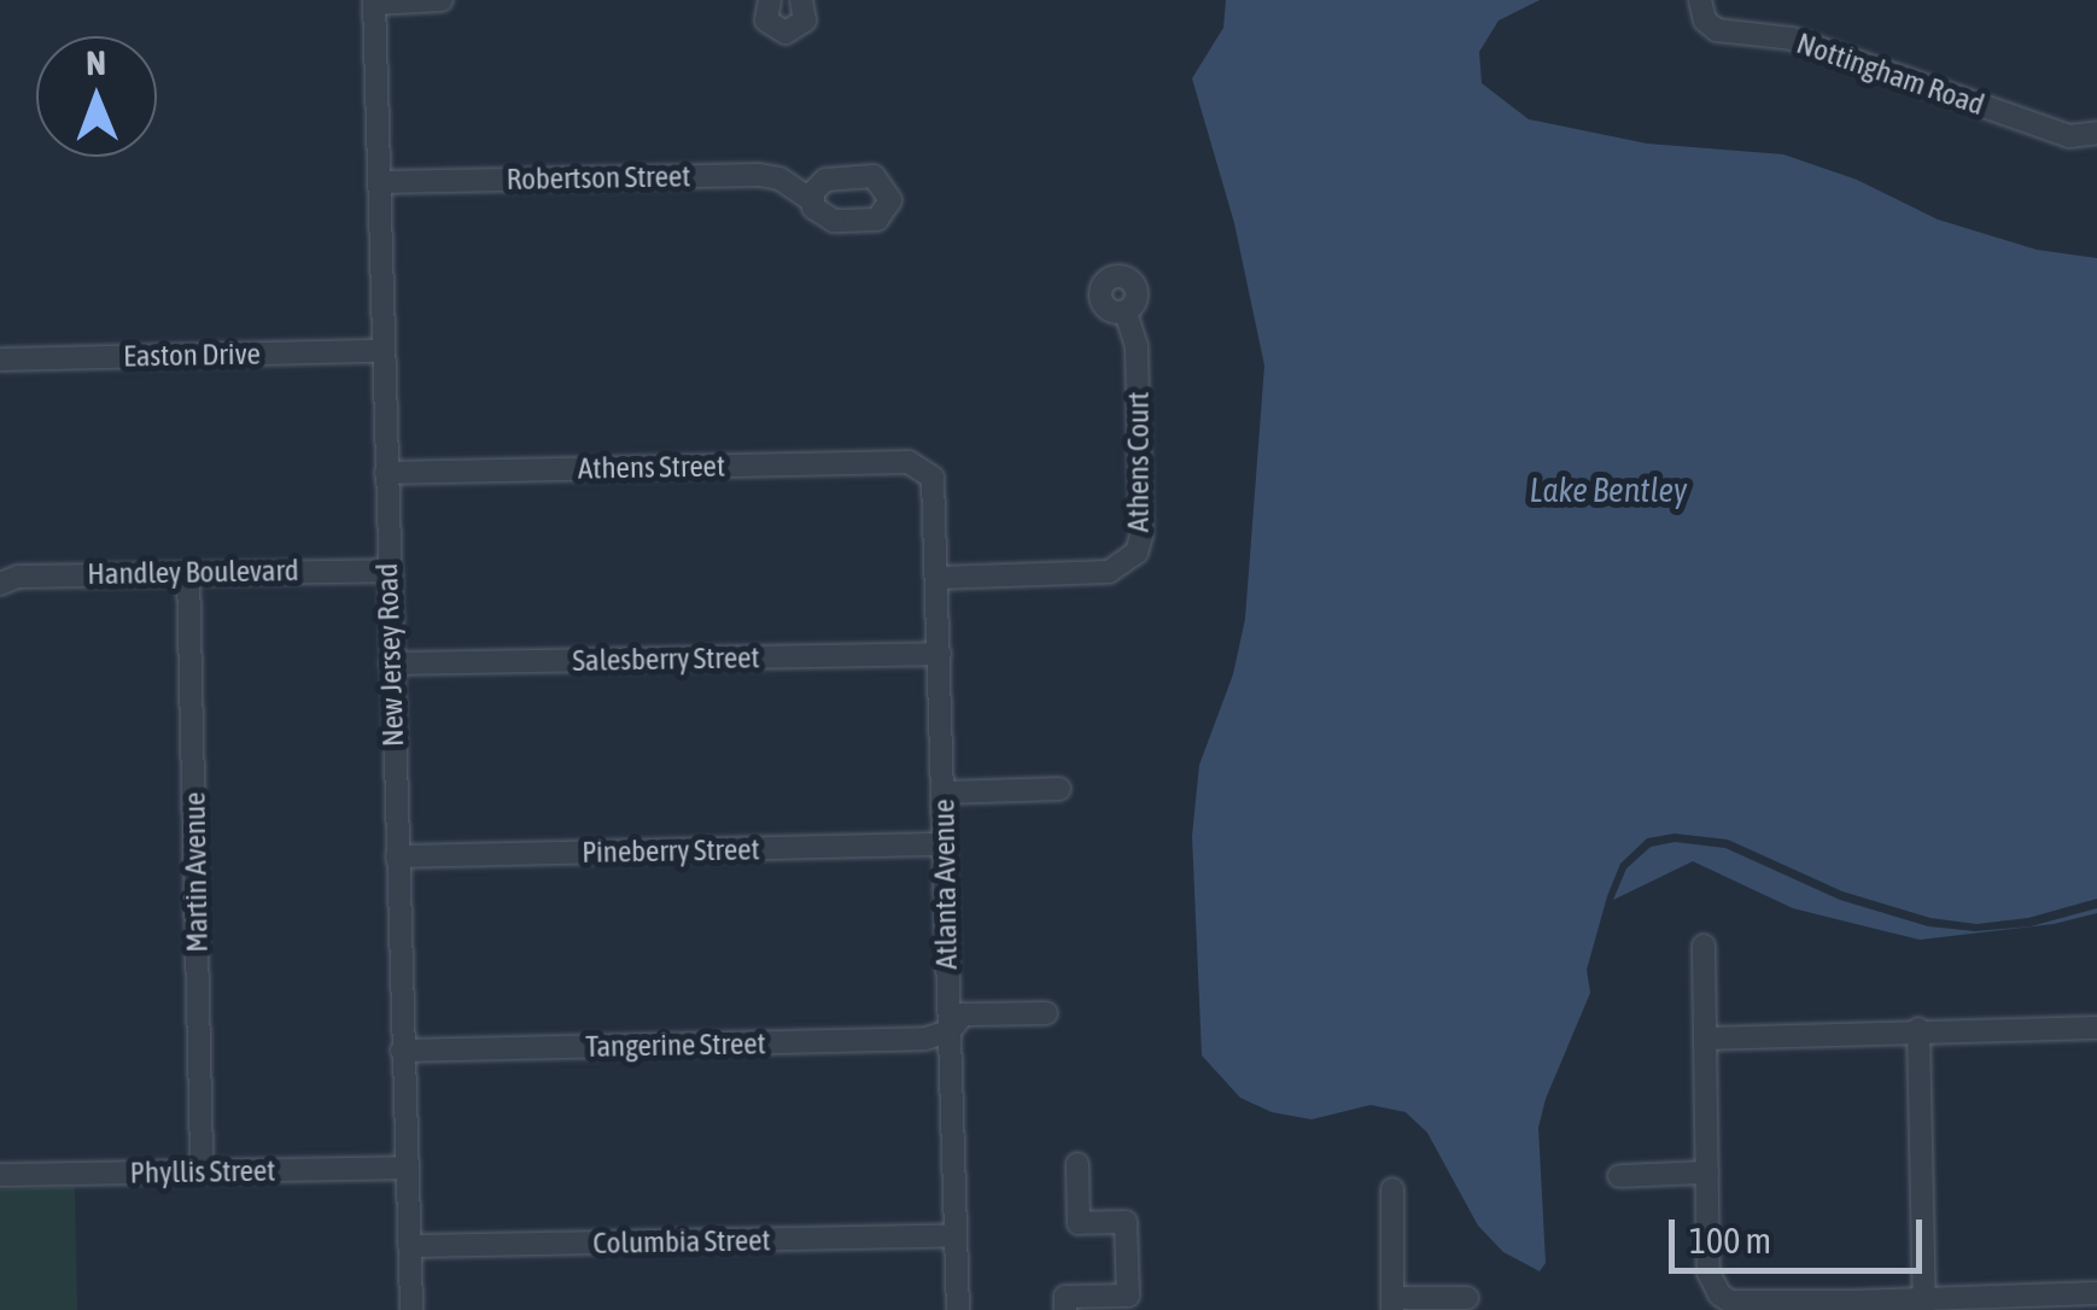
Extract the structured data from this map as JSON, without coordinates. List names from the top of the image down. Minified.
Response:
{"streets":{"street":["Nottingham Road","Robertson Street","Easton Drive","Athens Court","Athens Street","Handley Boulevard","New Jersey Road","Salesberry Street","Pineberry Street","Martin Avenue","Atlanta Avenue","Tangerine Street","Phyllis Street","Columbia Street"]},"crossings":[["Robertson Street","New Jersey Road"],["Easton Drive","New Jersey Road"],["Athens Court","Atlanta Avenue"],["Athens Street","New Jersey Road"],["Athens Street","Atlanta Avenue"],["Handley Boulevard","New Jersey Road"],["Handley Boulevard","Martin Avenue"],["New Jersey Road","Salesberry Street"],["New Jersey Road","Pineberry Street"],["New Jersey Road","Tangerine Street"],["New Jersey Road","Phyllis Street"],["New Jersey Road","Columbia Street"],["Salesberry Street","Atlanta Avenue"],["Pineberry Street","Atlanta Avenue"],["Martin Avenue","Phyllis Street"],["Atlanta Avenue","Tangerine Street"],["Atlanta Avenue","Columbia Street"]],"water":["Lake Bentley"],"scale_bar":"100 m","north":"top"}
